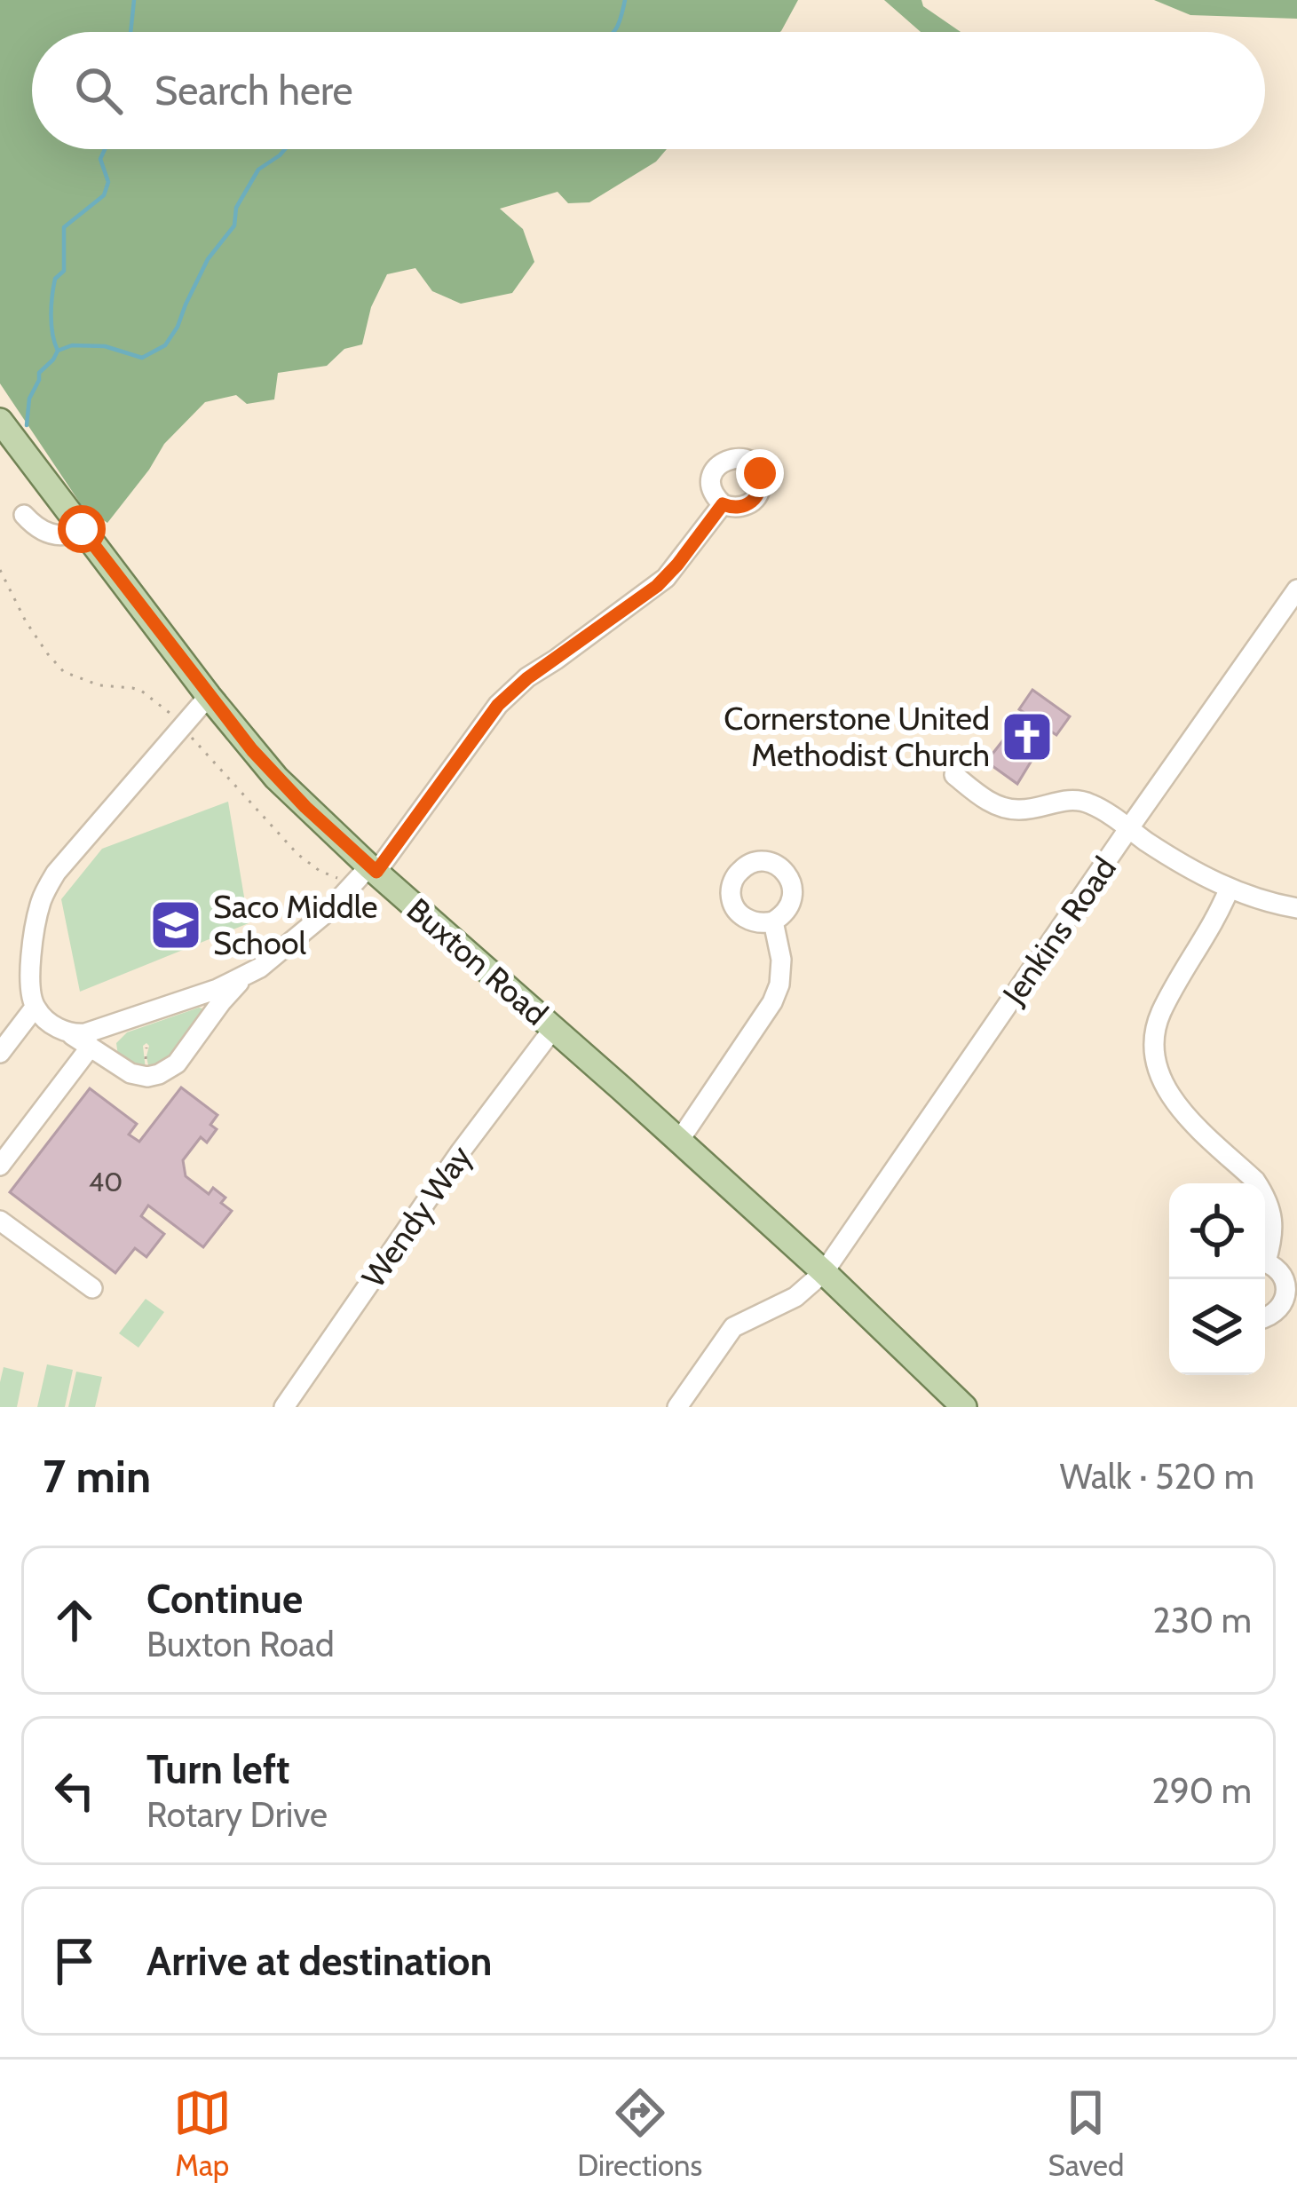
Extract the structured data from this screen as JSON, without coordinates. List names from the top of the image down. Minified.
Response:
{"streets":{"main road":["Buxton Road"],"street":["Jenkins Road","Wendy Way"]},"crossings":[["Jenkins Road","Buxton Road"],["Buxton Road","Wendy Way"]],"places":{"church":["Cornerstone United Methodist Church"],"school or university":["Saco Middle School"]},"house_numbers":["40"],"page":{"search":"Search here","heading":["7 min","Walk · 520 m"],"list":[["Continue","Buxton Road","230 m"],["Turn left","Rotary Drive","290 m"],"Arrive at destination"],"nav":["Map","Directions","Saved"]}}
